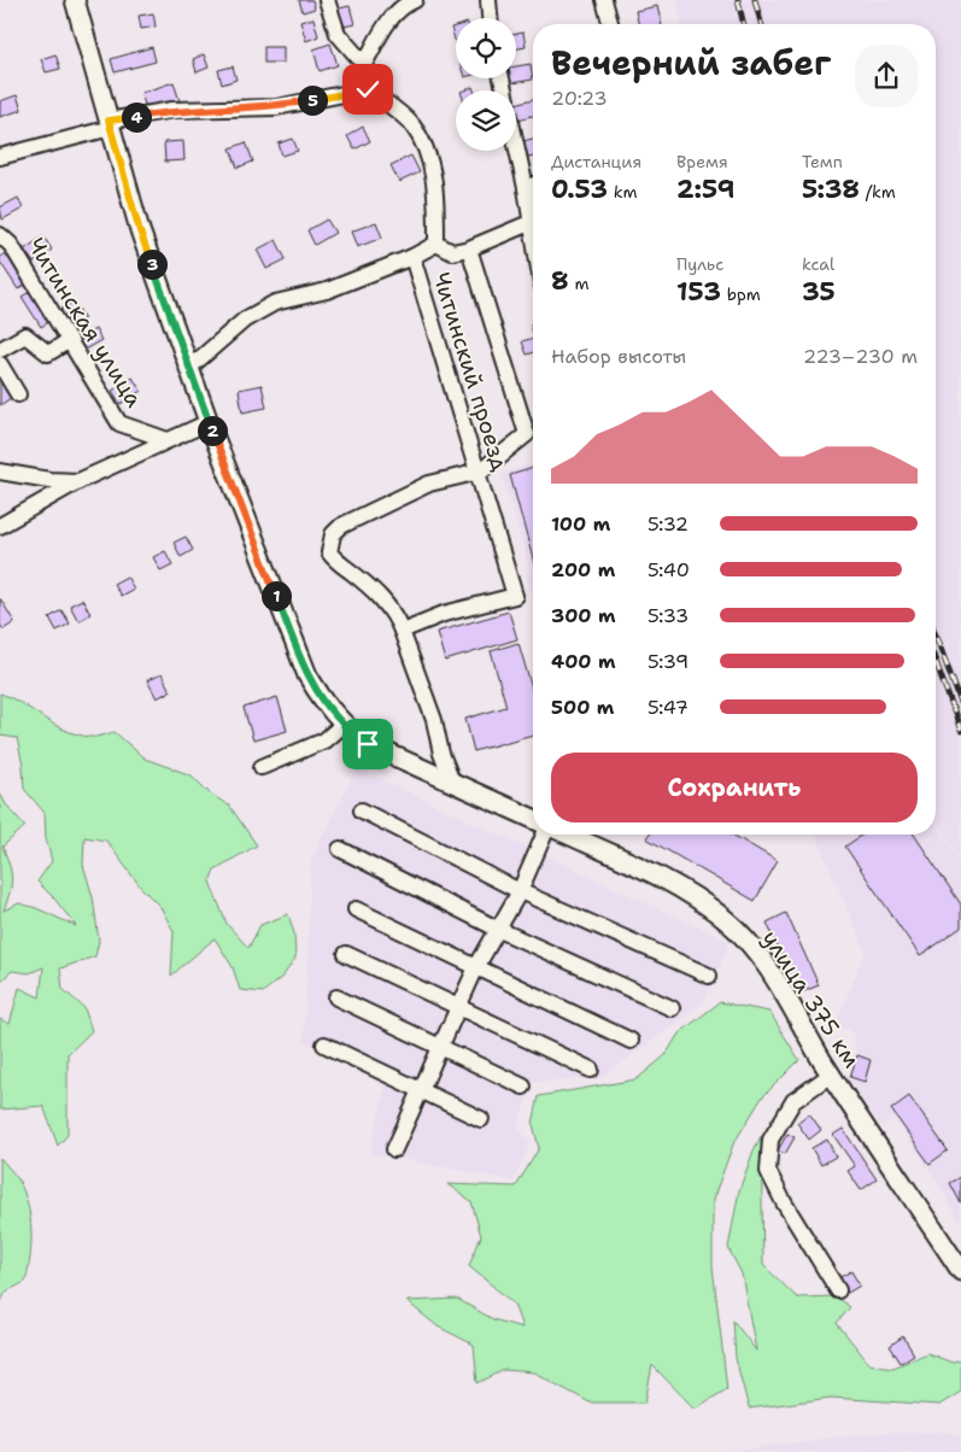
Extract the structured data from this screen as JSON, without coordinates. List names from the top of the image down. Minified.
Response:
{"streets":{"main road":["улица 375 км"],"street":["Читинская улица","Читинский проезд"]},"page":{"heading":["Вечерний забег","20:23"],"pins":["5","4","3","2","1"],"stats":[["Дистанция","0.53 km"],["Время","2:59"],["Темп","5:38 /km"],["8 m"],["Пульс","153 bpm"],["kcal","35"]],"chart":["Набор высоты","223–230 m"],"list":[{"name":"100 m","note":"5:32"},{"name":"200 m","note":"5:40"},{"name":"300 m","note":"5:33"},{"name":"400 m","note":"5:39"},{"name":"500 m","note":"5:47"}],"buttons":"Сохранить"}}
